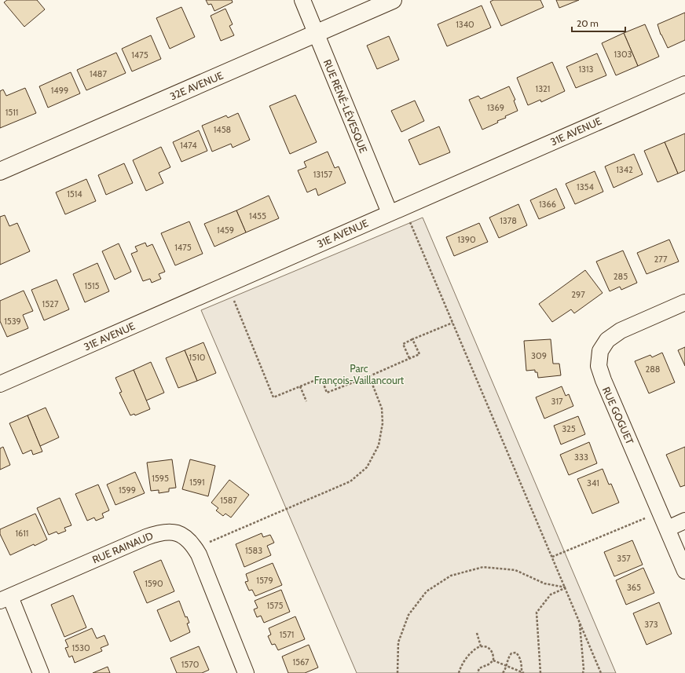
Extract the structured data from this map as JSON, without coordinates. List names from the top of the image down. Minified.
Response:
{"streets":{"street":["32E AVENUE","RUE RENÉ-LÉVESQUE","31E AVENUE","RUE GOGUET","RUE RAINAUD"]},"crossings":[["32E AVENUE","RUE RENÉ-LÉVESQUE"],["RUE RENÉ-LÉVESQUE","31E AVENUE"]],"parks":["Parc François-Vaillancourt"],"house_numbers":["1340","1303","1475","1313","1487","1321","1499","1369","1511","1458","1474","1342","13157","1354","1514","1366","1455","1378","1459","1390","1475","277","285","1515","297","1527","1539","309","1510","288","317","325","333","1595","1591","341","1599","1587","1611","1583","357","1579","1590","365","1575","373","1571","1530","1567","1570"],"scale_bar":"20 m"}
